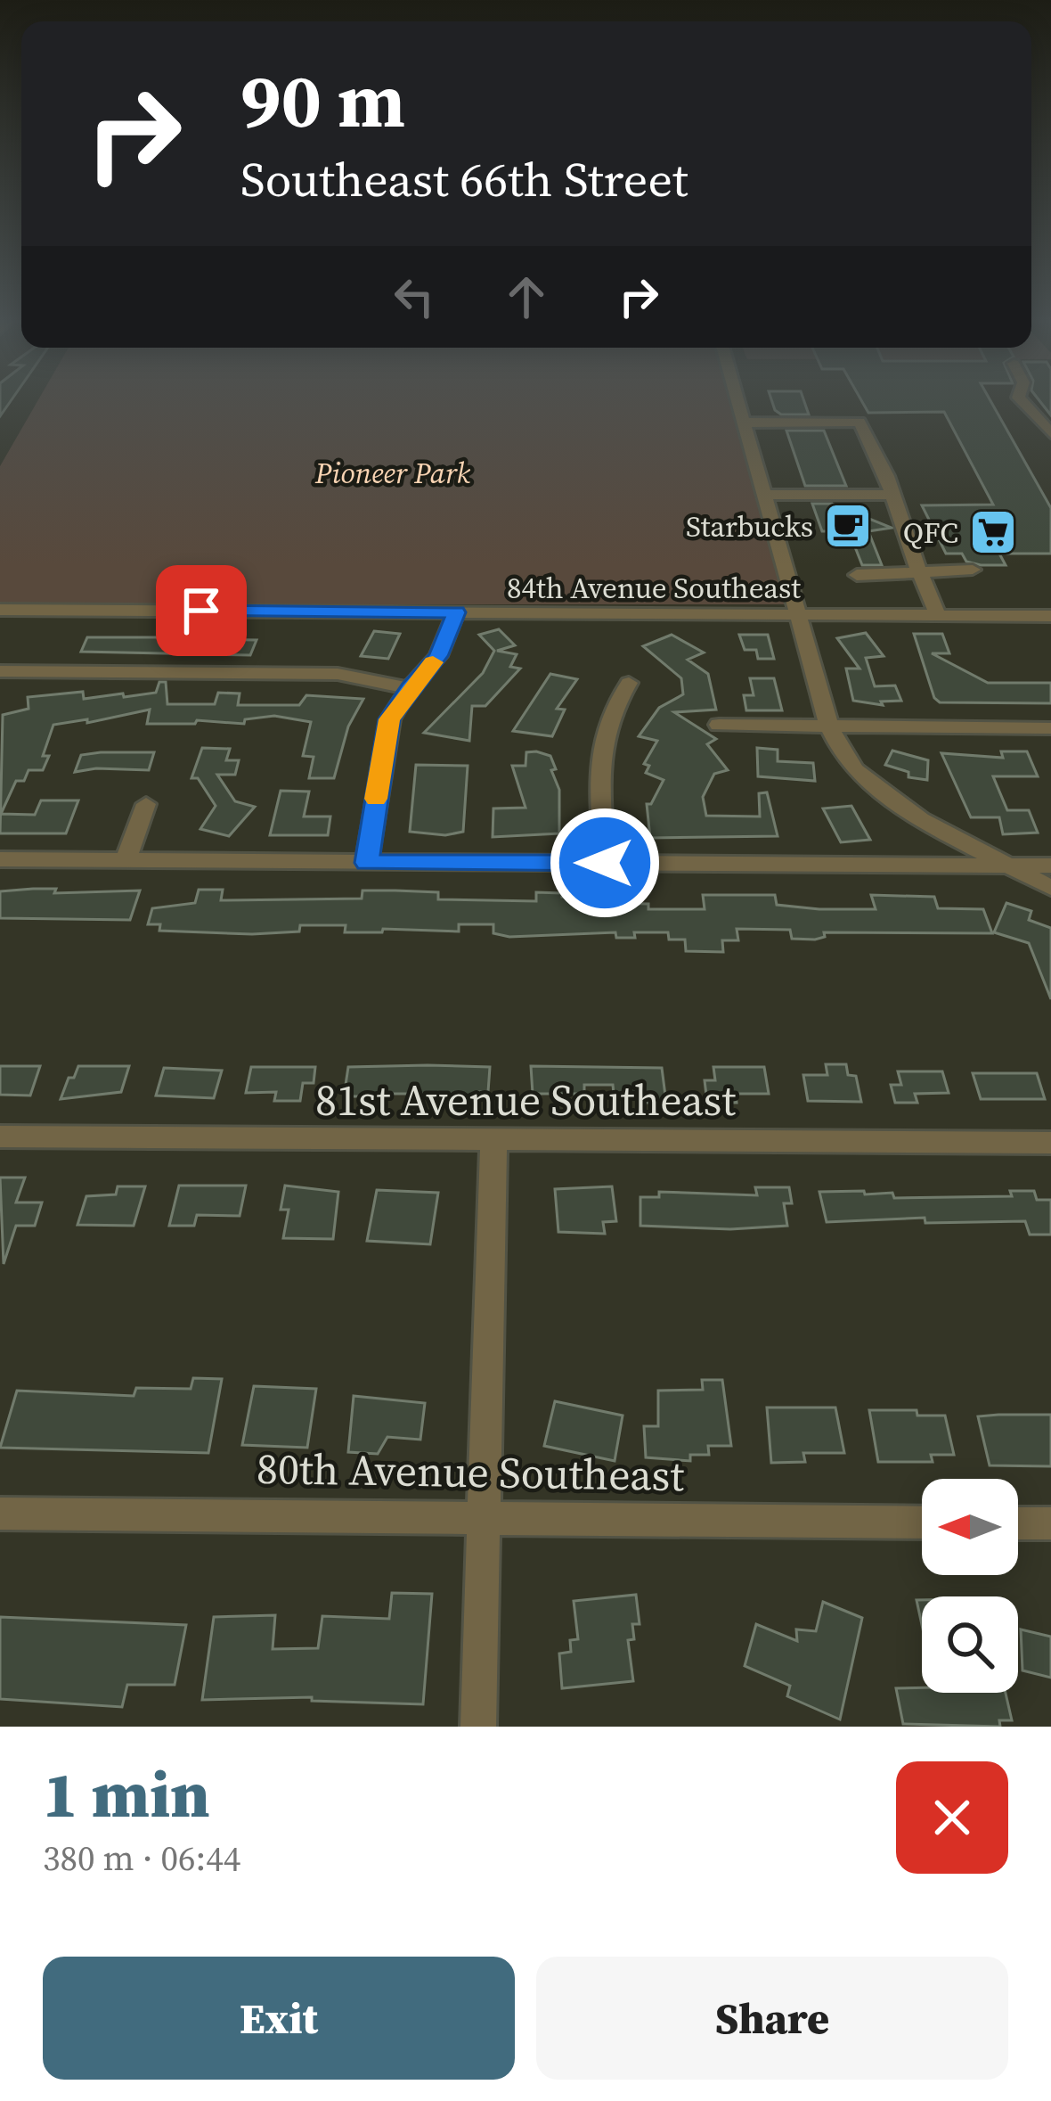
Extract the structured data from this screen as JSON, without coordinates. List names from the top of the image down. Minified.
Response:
{"streets":{"street":["84th Avenue Southeast","81st Avenue Southeast","80th Avenue Southeast"]},"parks":["Pioneer Park"],"places":{"cafe":["Starbucks"],"supermarket":["QFC"]},"north":"left","page":{"turn":["90 m","Southeast 66th Street"],"heading":["1 min","380 m · 06:44"],"buttons":["Exit","Share"]}}
